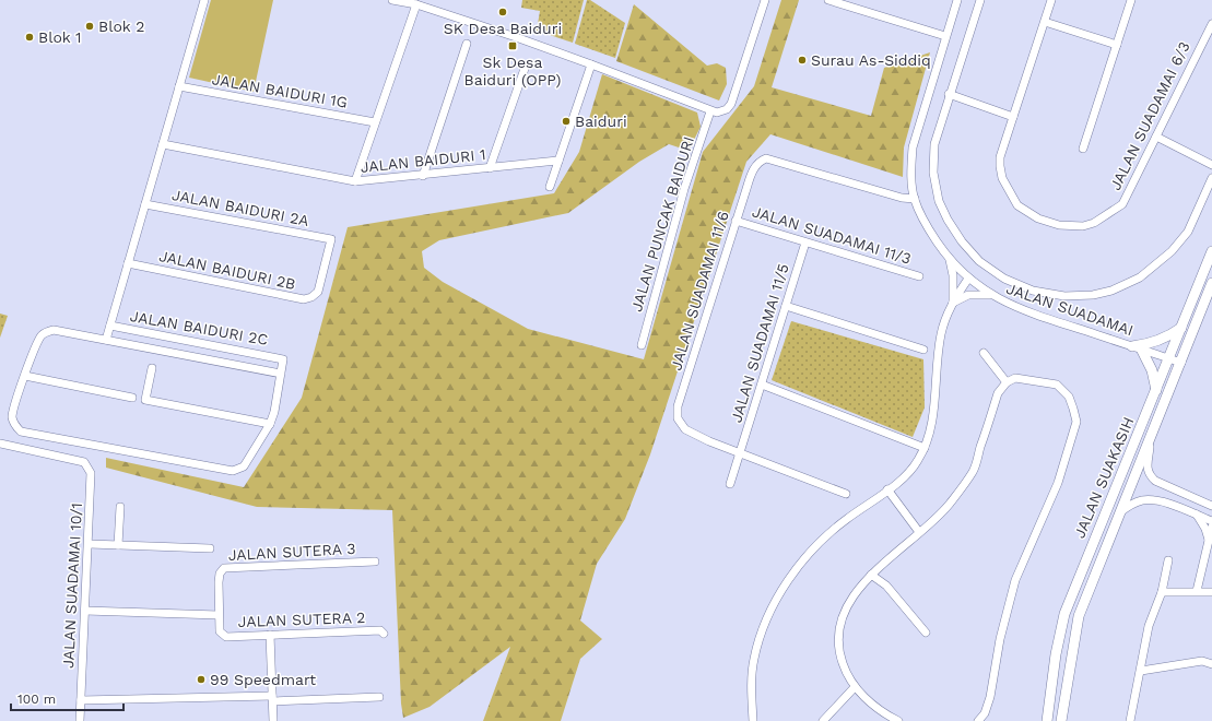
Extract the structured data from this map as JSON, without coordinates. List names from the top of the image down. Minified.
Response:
{"streets":{"main road":["JALAN SUAKASIH"],"street":["JALAN BAIDURI 1G","JALAN SUADAMAI 6/3","JALAN BAIDURI 1","JALAN BAIDURI 2A","JALAN PUNCAK BAIDURI","JALAN SUADAMAI 11/3","JALAN BAIDURI 2B","JALAN SUADAMAI 11/6","JALAN SUADAMAI","JALAN BAIDURI 2C","JALAN SUADAMAI 11/5","JALAN SUTERA 3","JALAN SUADAMAI 10/1","JALAN SUTERA 2"]},"crossings":[["JALAN BAIDURI 2A","JALAN BAIDURI 2B"],["JALAN SUADAMAI 11/3","JALAN SUADAMAI 11/6"],["JALAN SUADAMAI 11/3","JALAN SUADAMAI 11/5"],["JALAN SUADAMAI 11/6","JALAN SUADAMAI"],["JALAN SUADAMAI 11/6","JALAN SUADAMAI 11/5"],["JALAN SUADAMAI","JALAN SUAKASIH"],["JALAN SUTERA 3","JALAN SUTERA 2"]],"places":{"other":["SK Desa Baiduri","Blok 2","Blok 1","Surau As-Siddiq","Baiduri","99 Speedmart"],"transit":["Sk Desa Baiduri (OPP)"]},"scale_bar":"100 m"}
